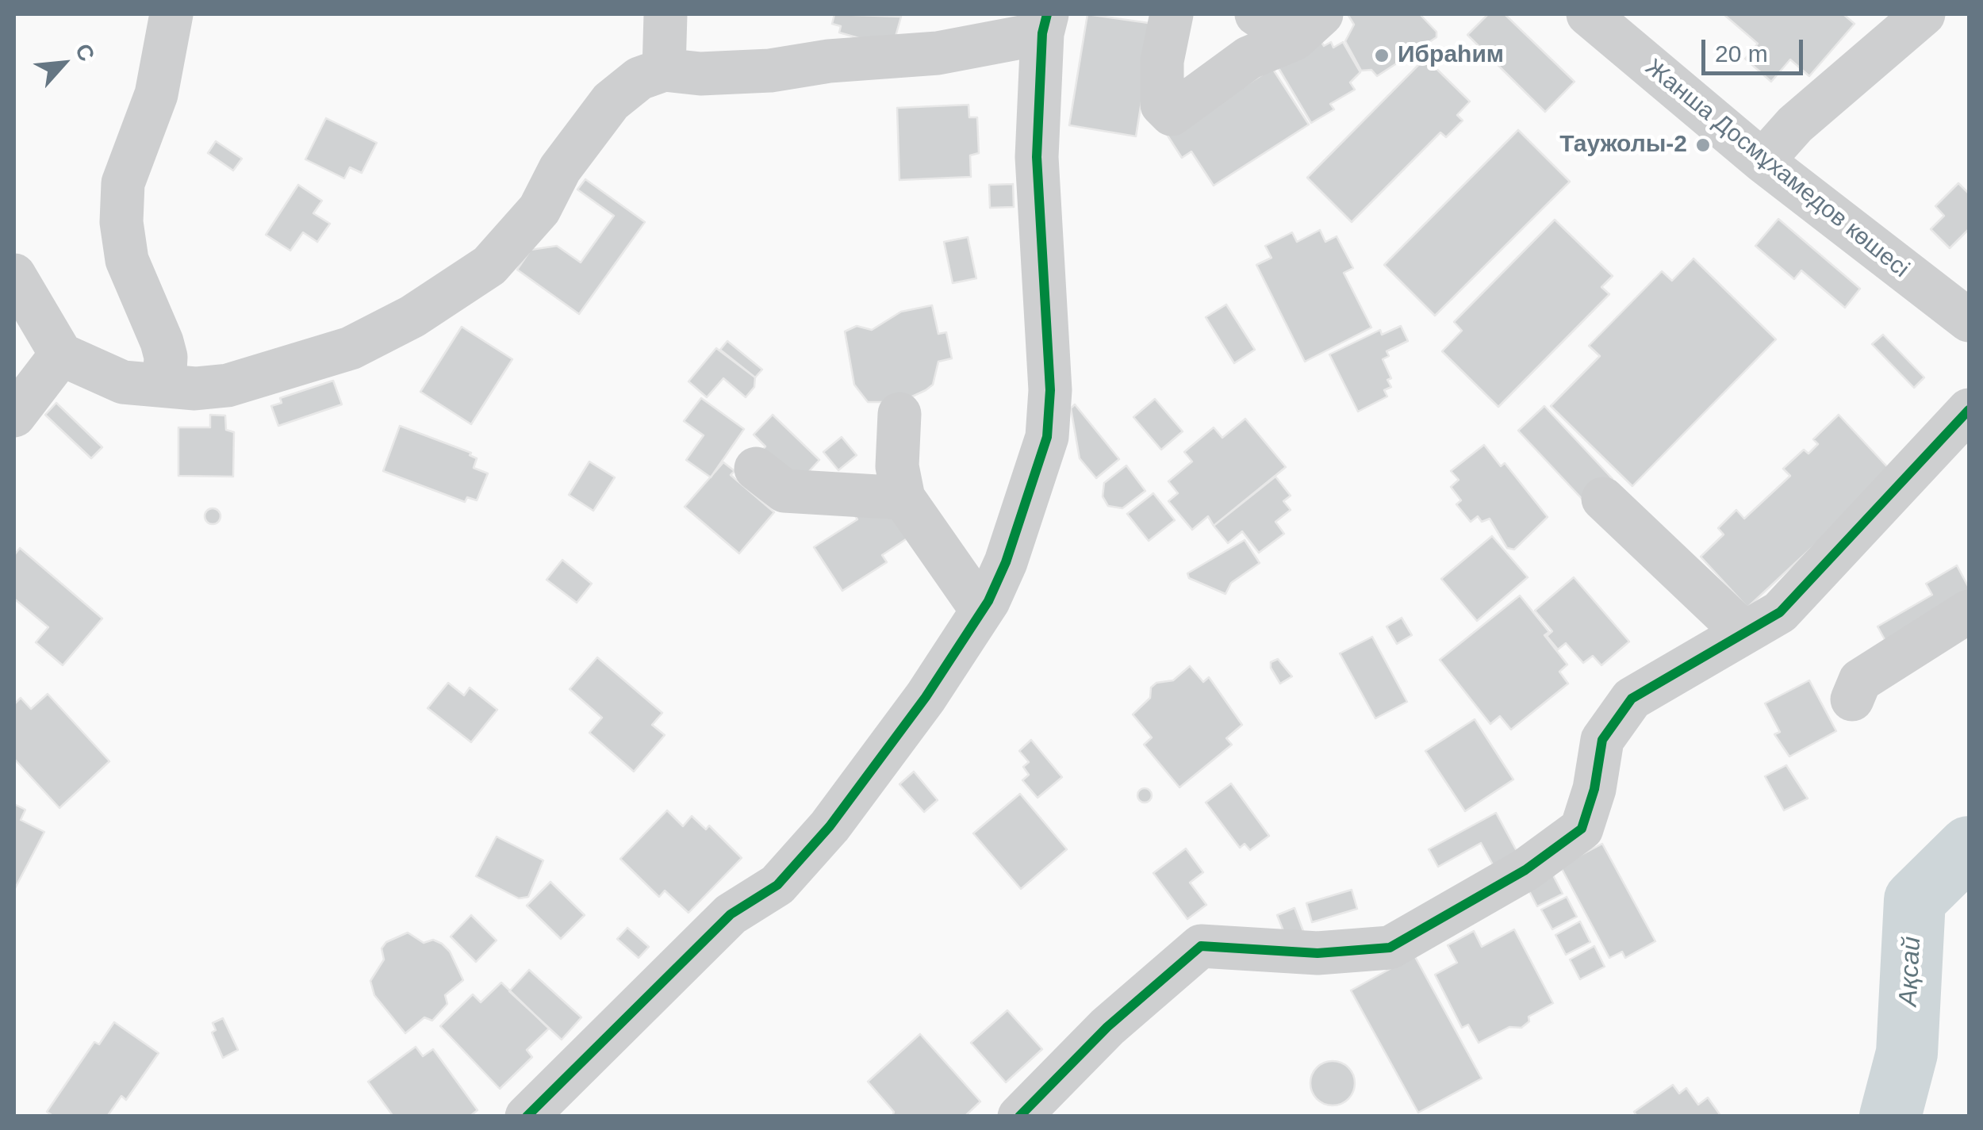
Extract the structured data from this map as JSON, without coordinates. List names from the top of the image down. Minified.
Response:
{"streets":{"street":["Жанша Досмұхамедов көшесі"]},"water":["Ақсай"],"places":["Ибраһим","Таужолы-2"],"scale_bar":"20 m","north":"top right"}
